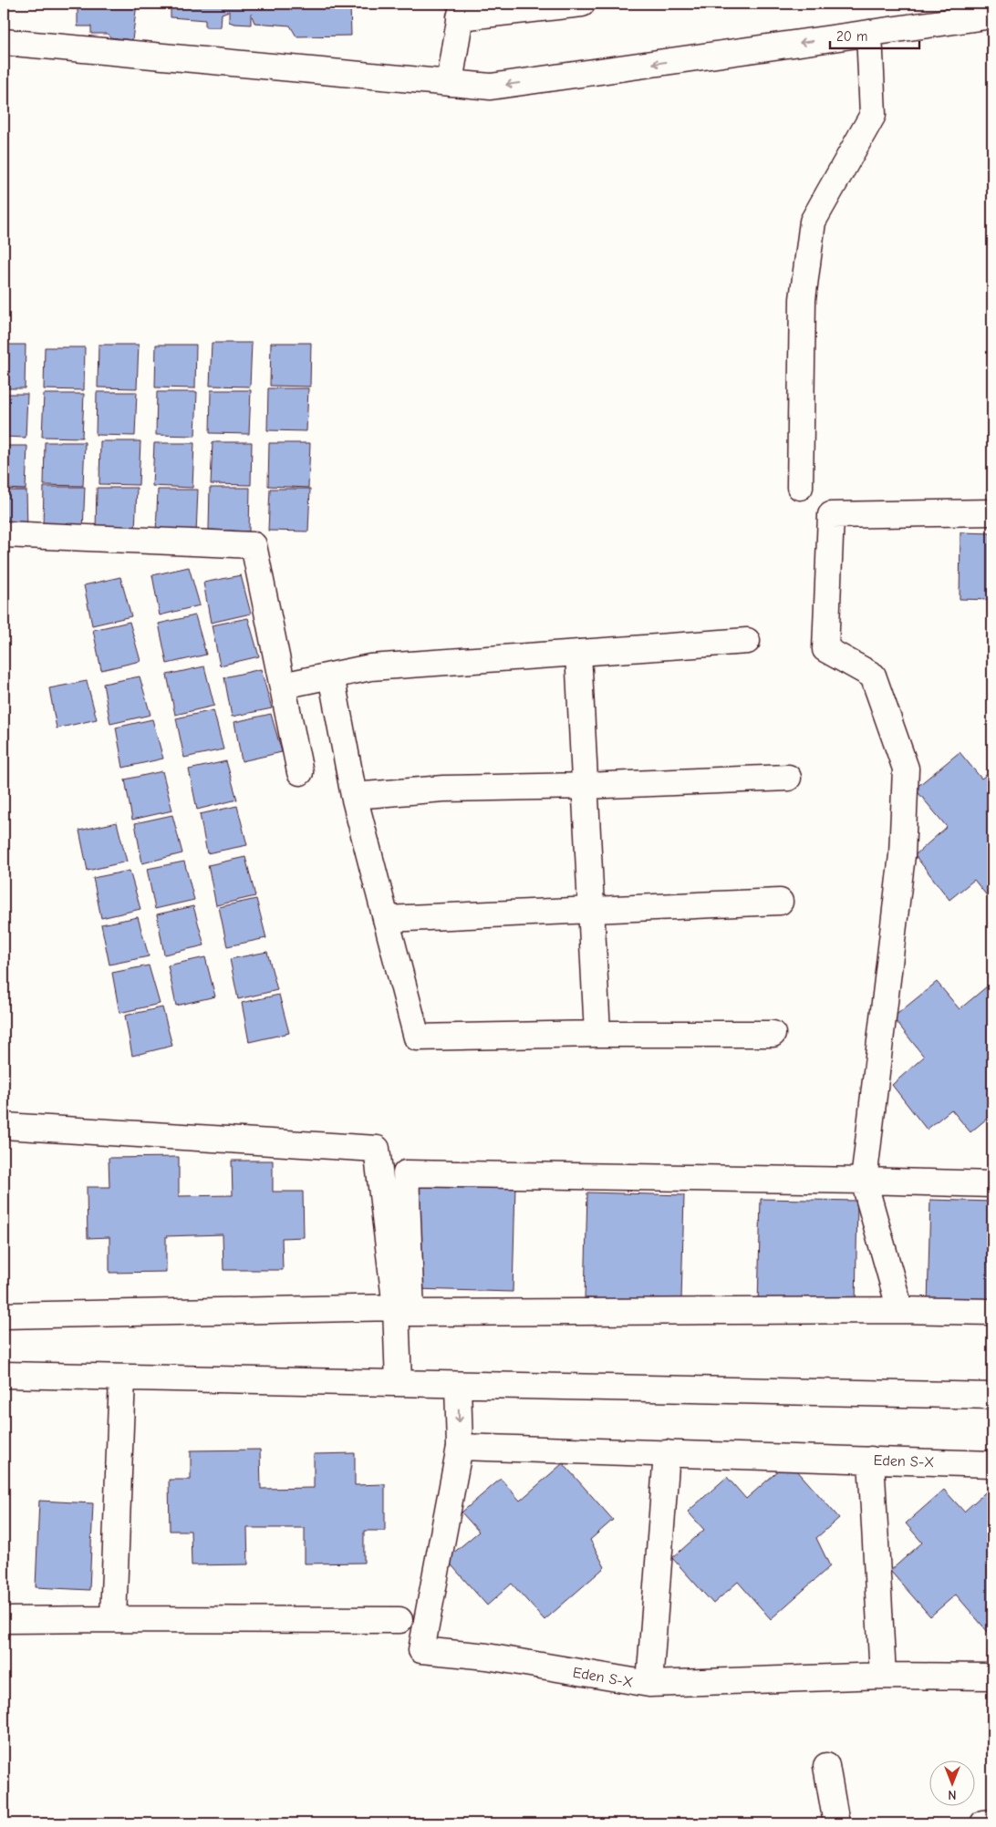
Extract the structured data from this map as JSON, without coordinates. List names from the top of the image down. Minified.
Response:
{"streets":{"street":["Eden S-X"]},"scale_bar":"20 m","north":"bottom"}
